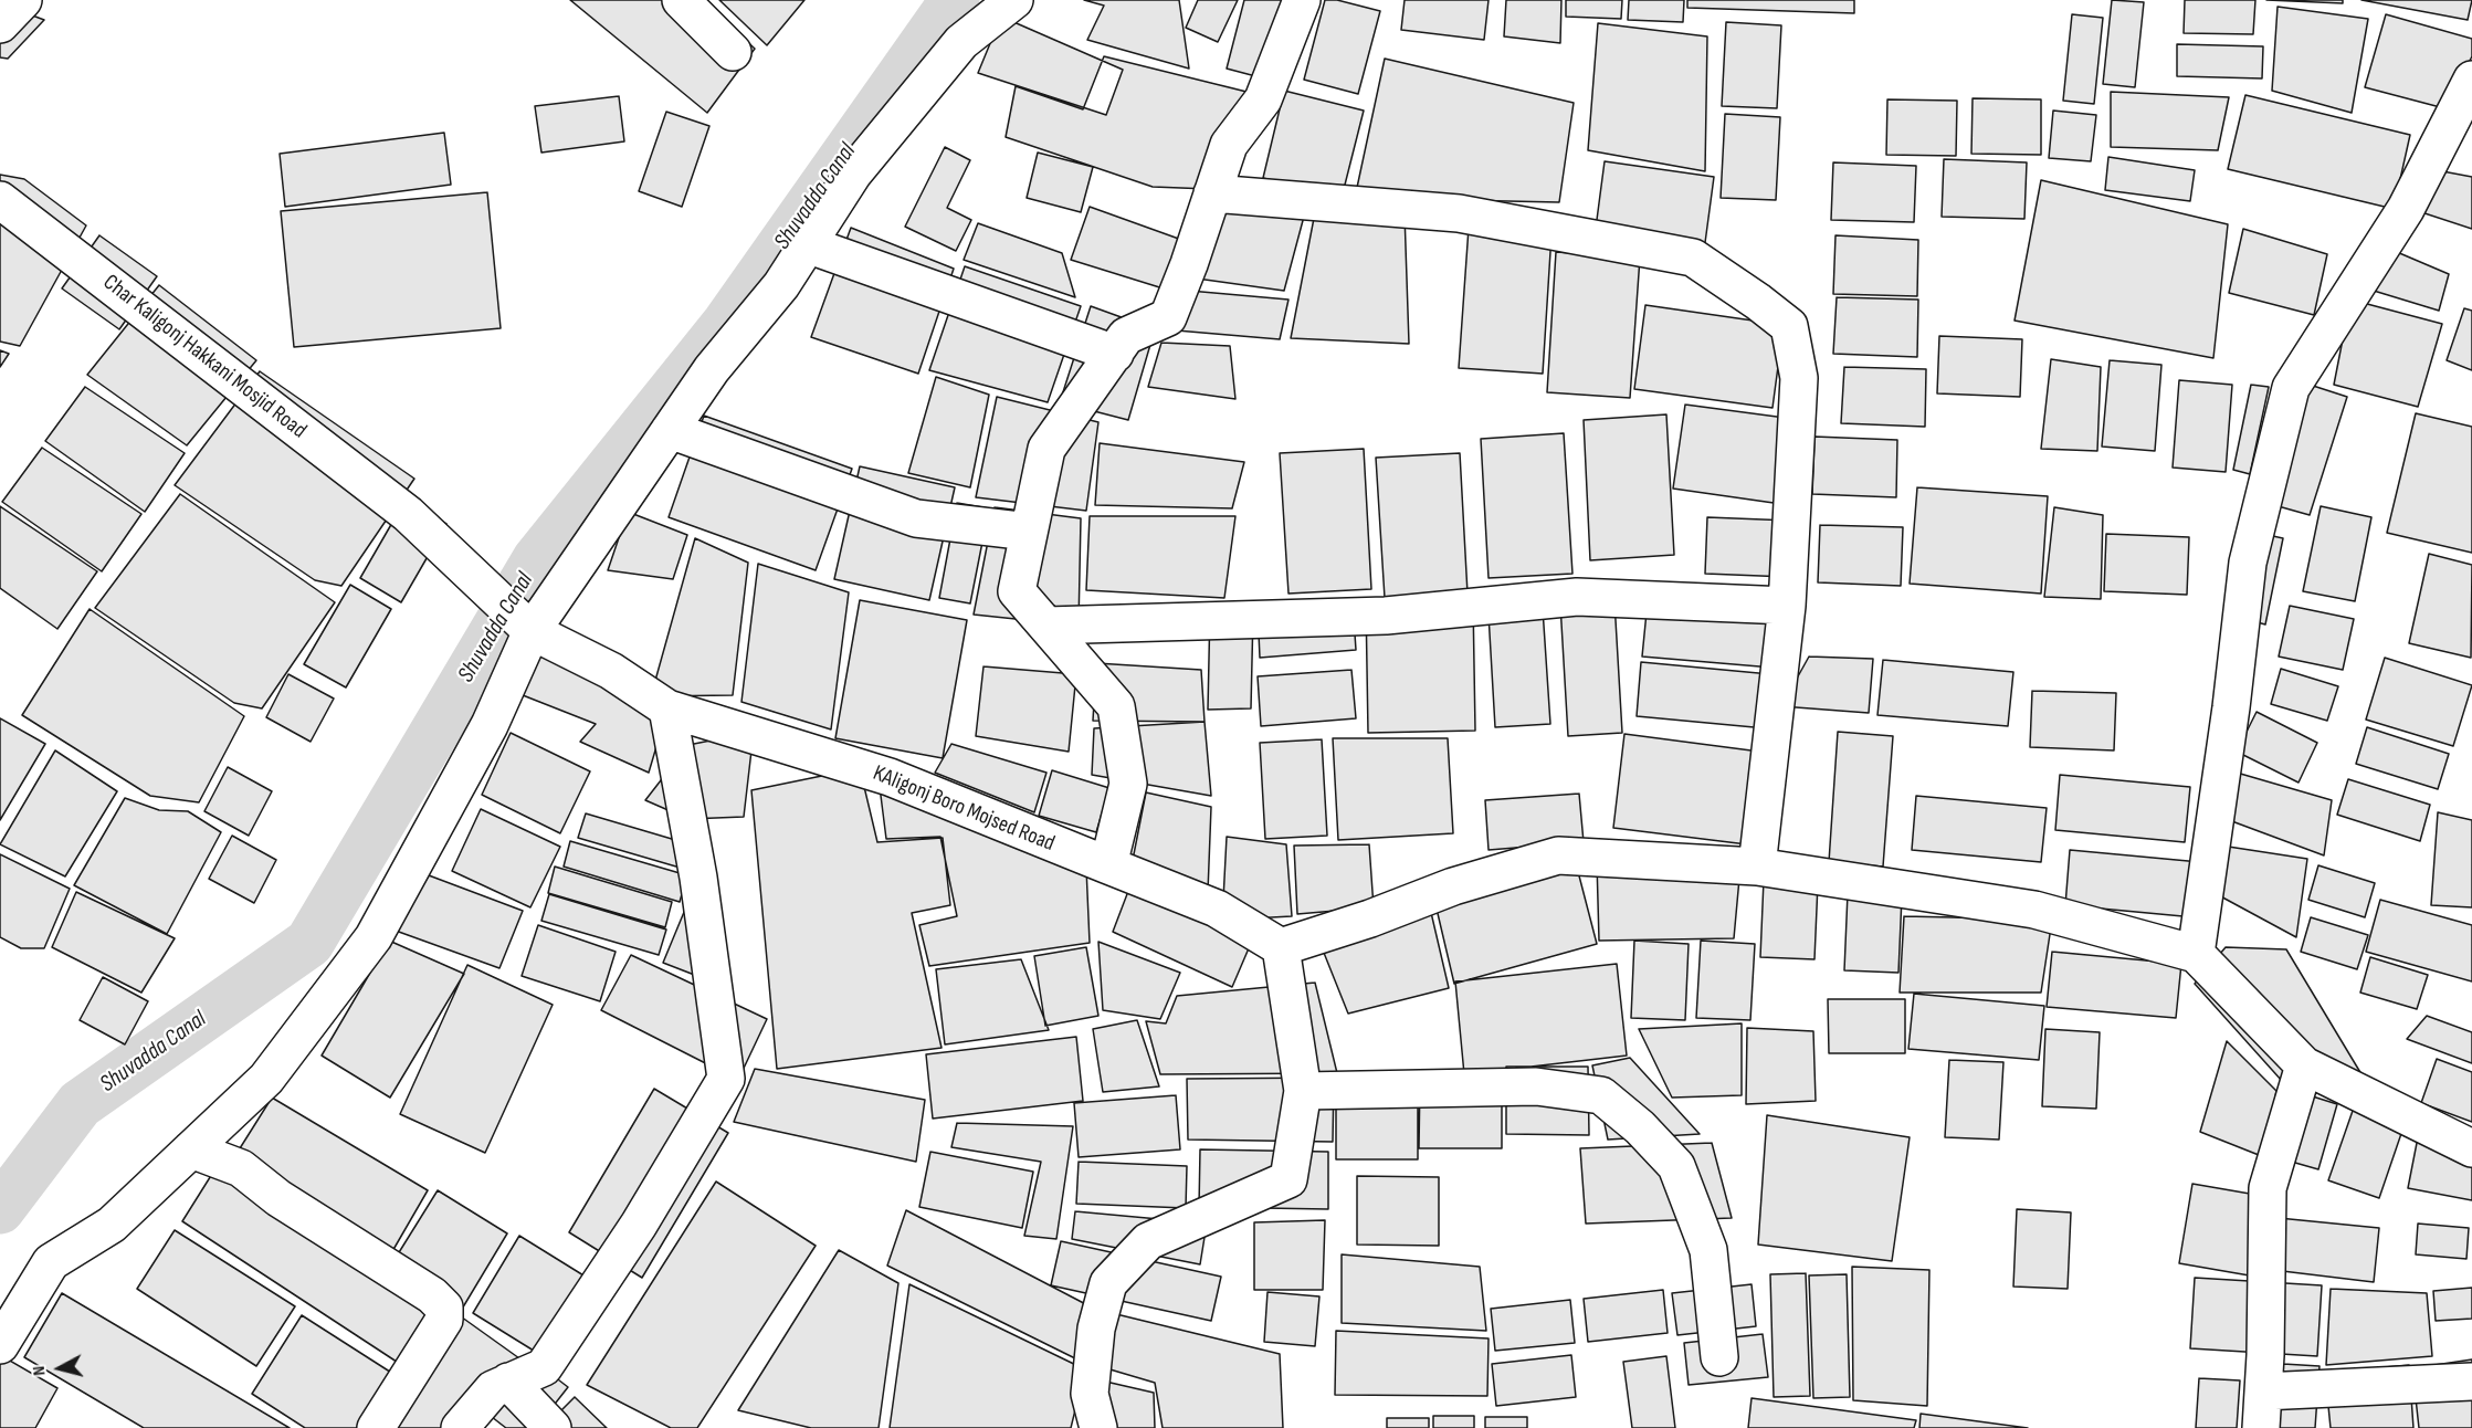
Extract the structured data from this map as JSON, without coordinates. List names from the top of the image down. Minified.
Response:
{"streets":{"street":["Char Kaligonj Hakkani Mosjid Road","KAligonj Boro Mojsed Road"]},"crossings":[["Char Kaligonj Hakkani Mosjid Road","KAligonj Boro Mojsed Road"]],"water":["Shuvadda Canal"],"north":"left"}
